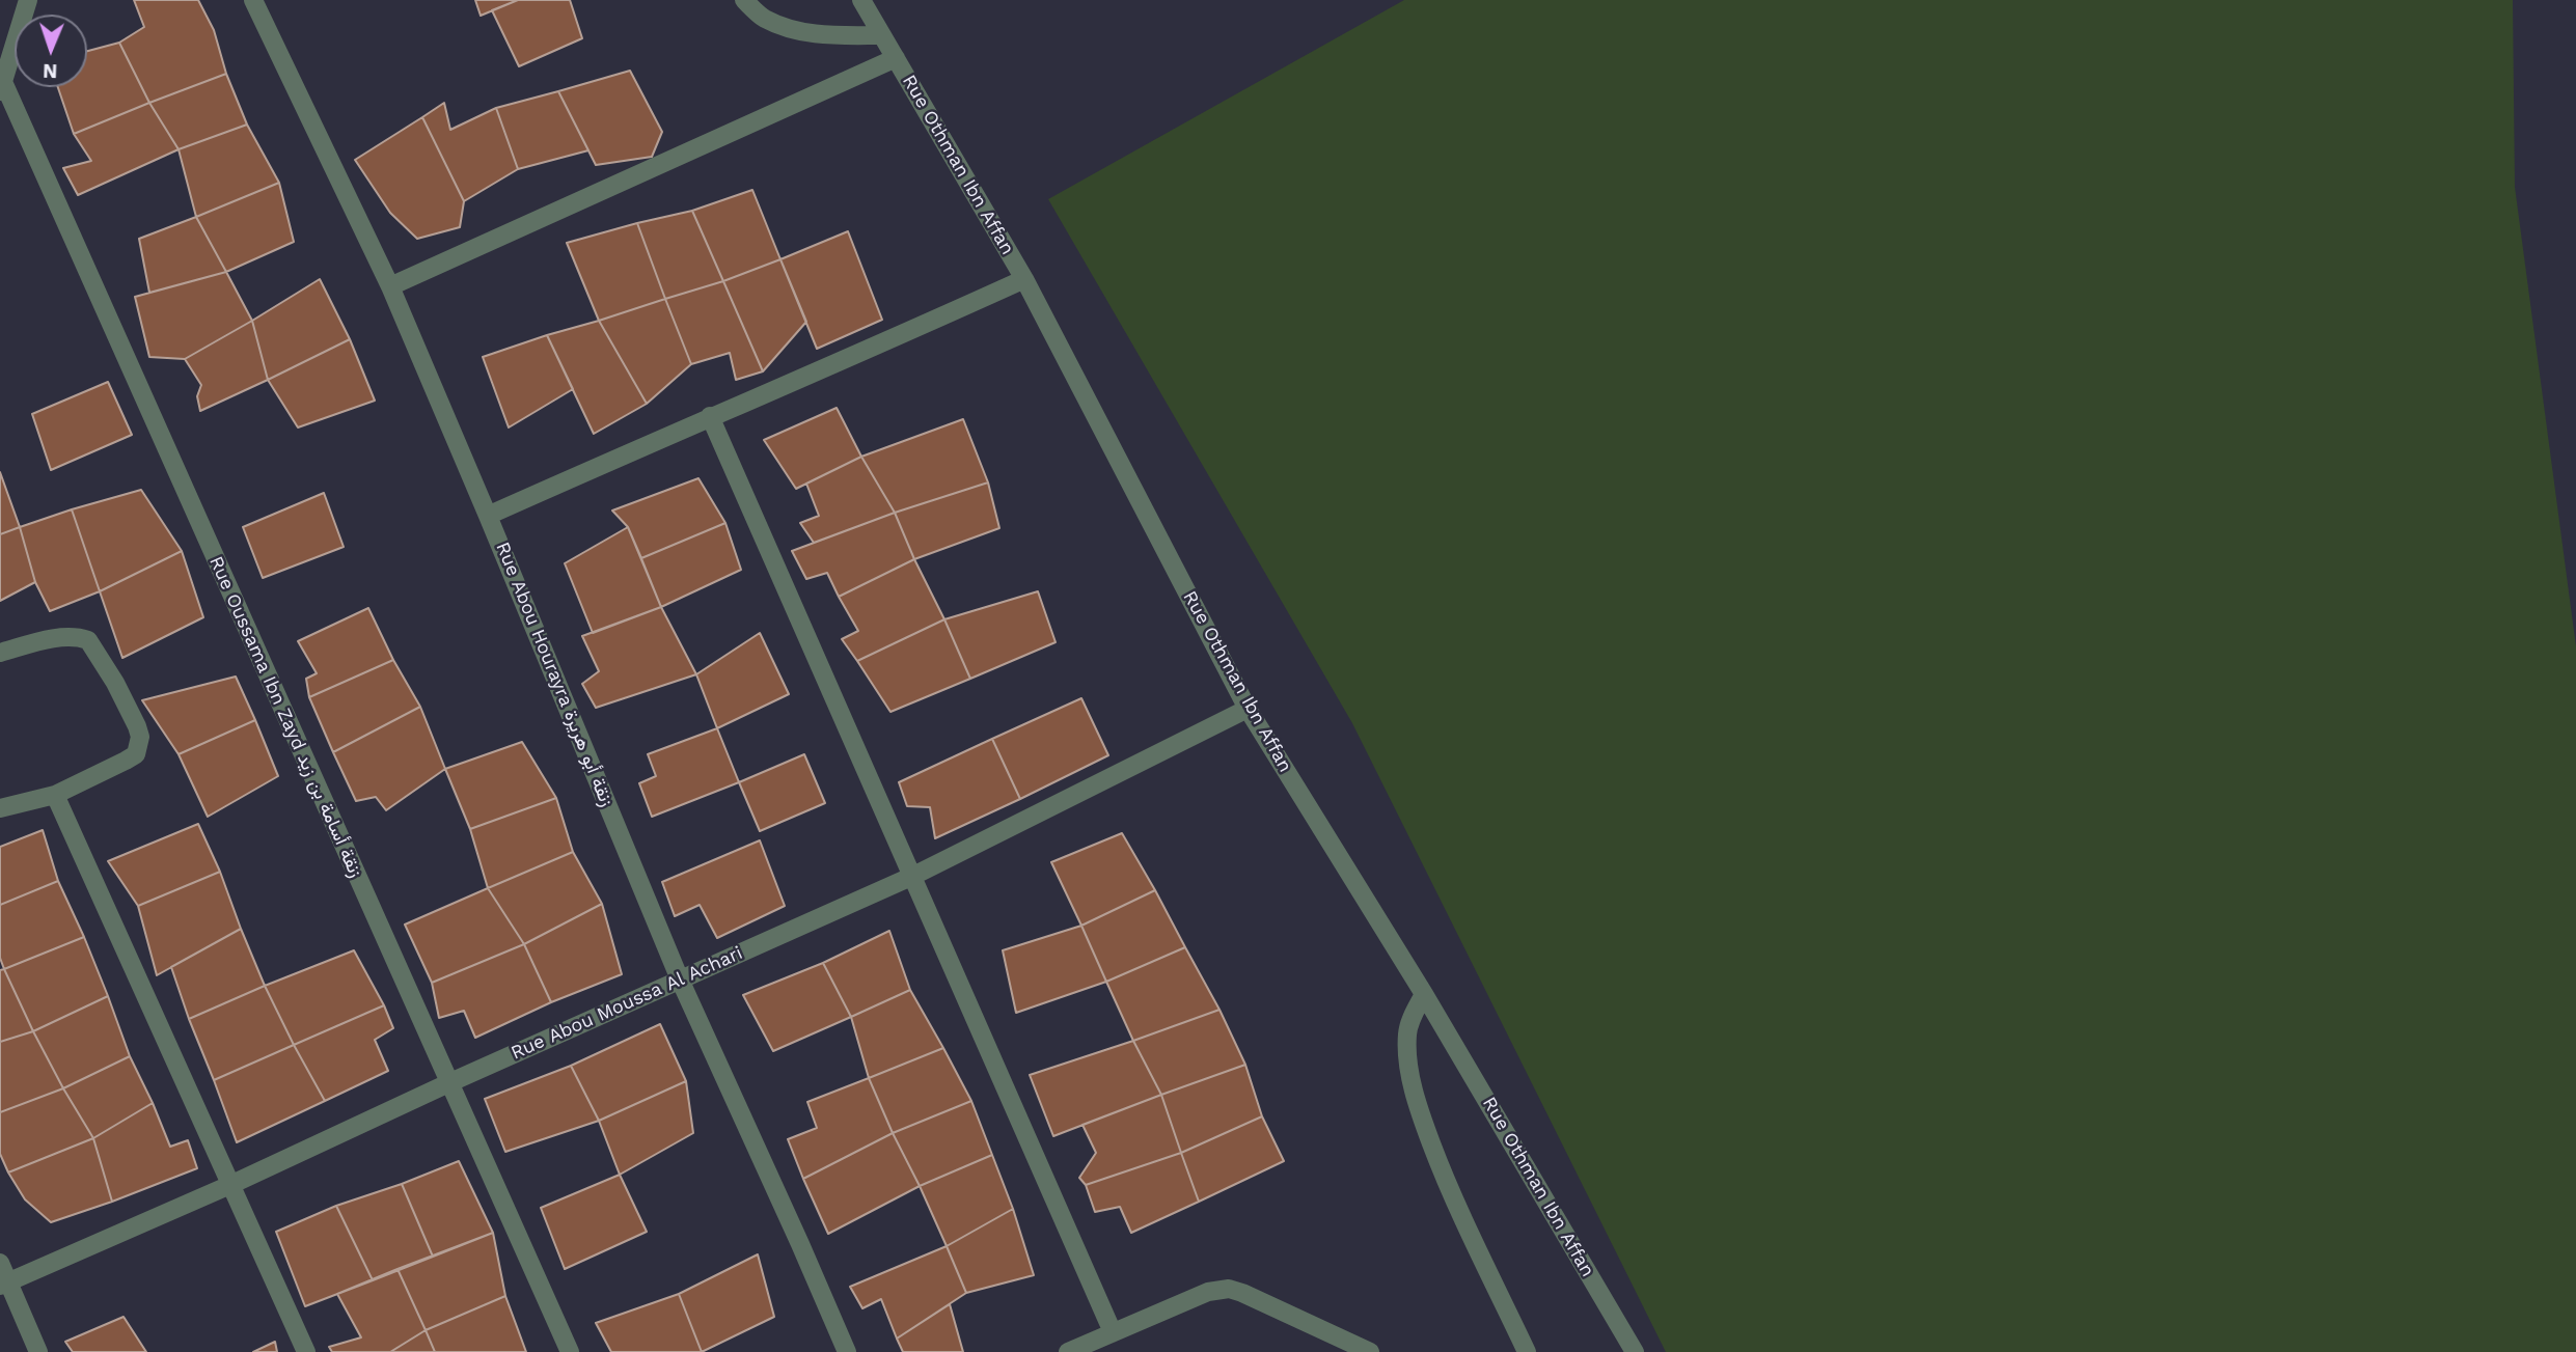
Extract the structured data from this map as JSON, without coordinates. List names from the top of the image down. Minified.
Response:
{"streets":{"street":["Rue Othman Ibn Affan","Rue Abou Hourayra زنقة أبو هريرة","Rue Oussama Ibn Zayd زنقة أسامة بن زيد","Rue Abou Moussa Al Achari"]},"crossings":[["Rue Othman Ibn Affan","Rue Abou Moussa Al Achari"],["Rue Abou Hourayra زنقة أبو هريرة","Rue Abou Moussa Al Achari"],["Rue Oussama Ibn Zayd زنقة أسامة بن زيد","Rue Abou Moussa Al Achari"]],"north":"bottom"}
